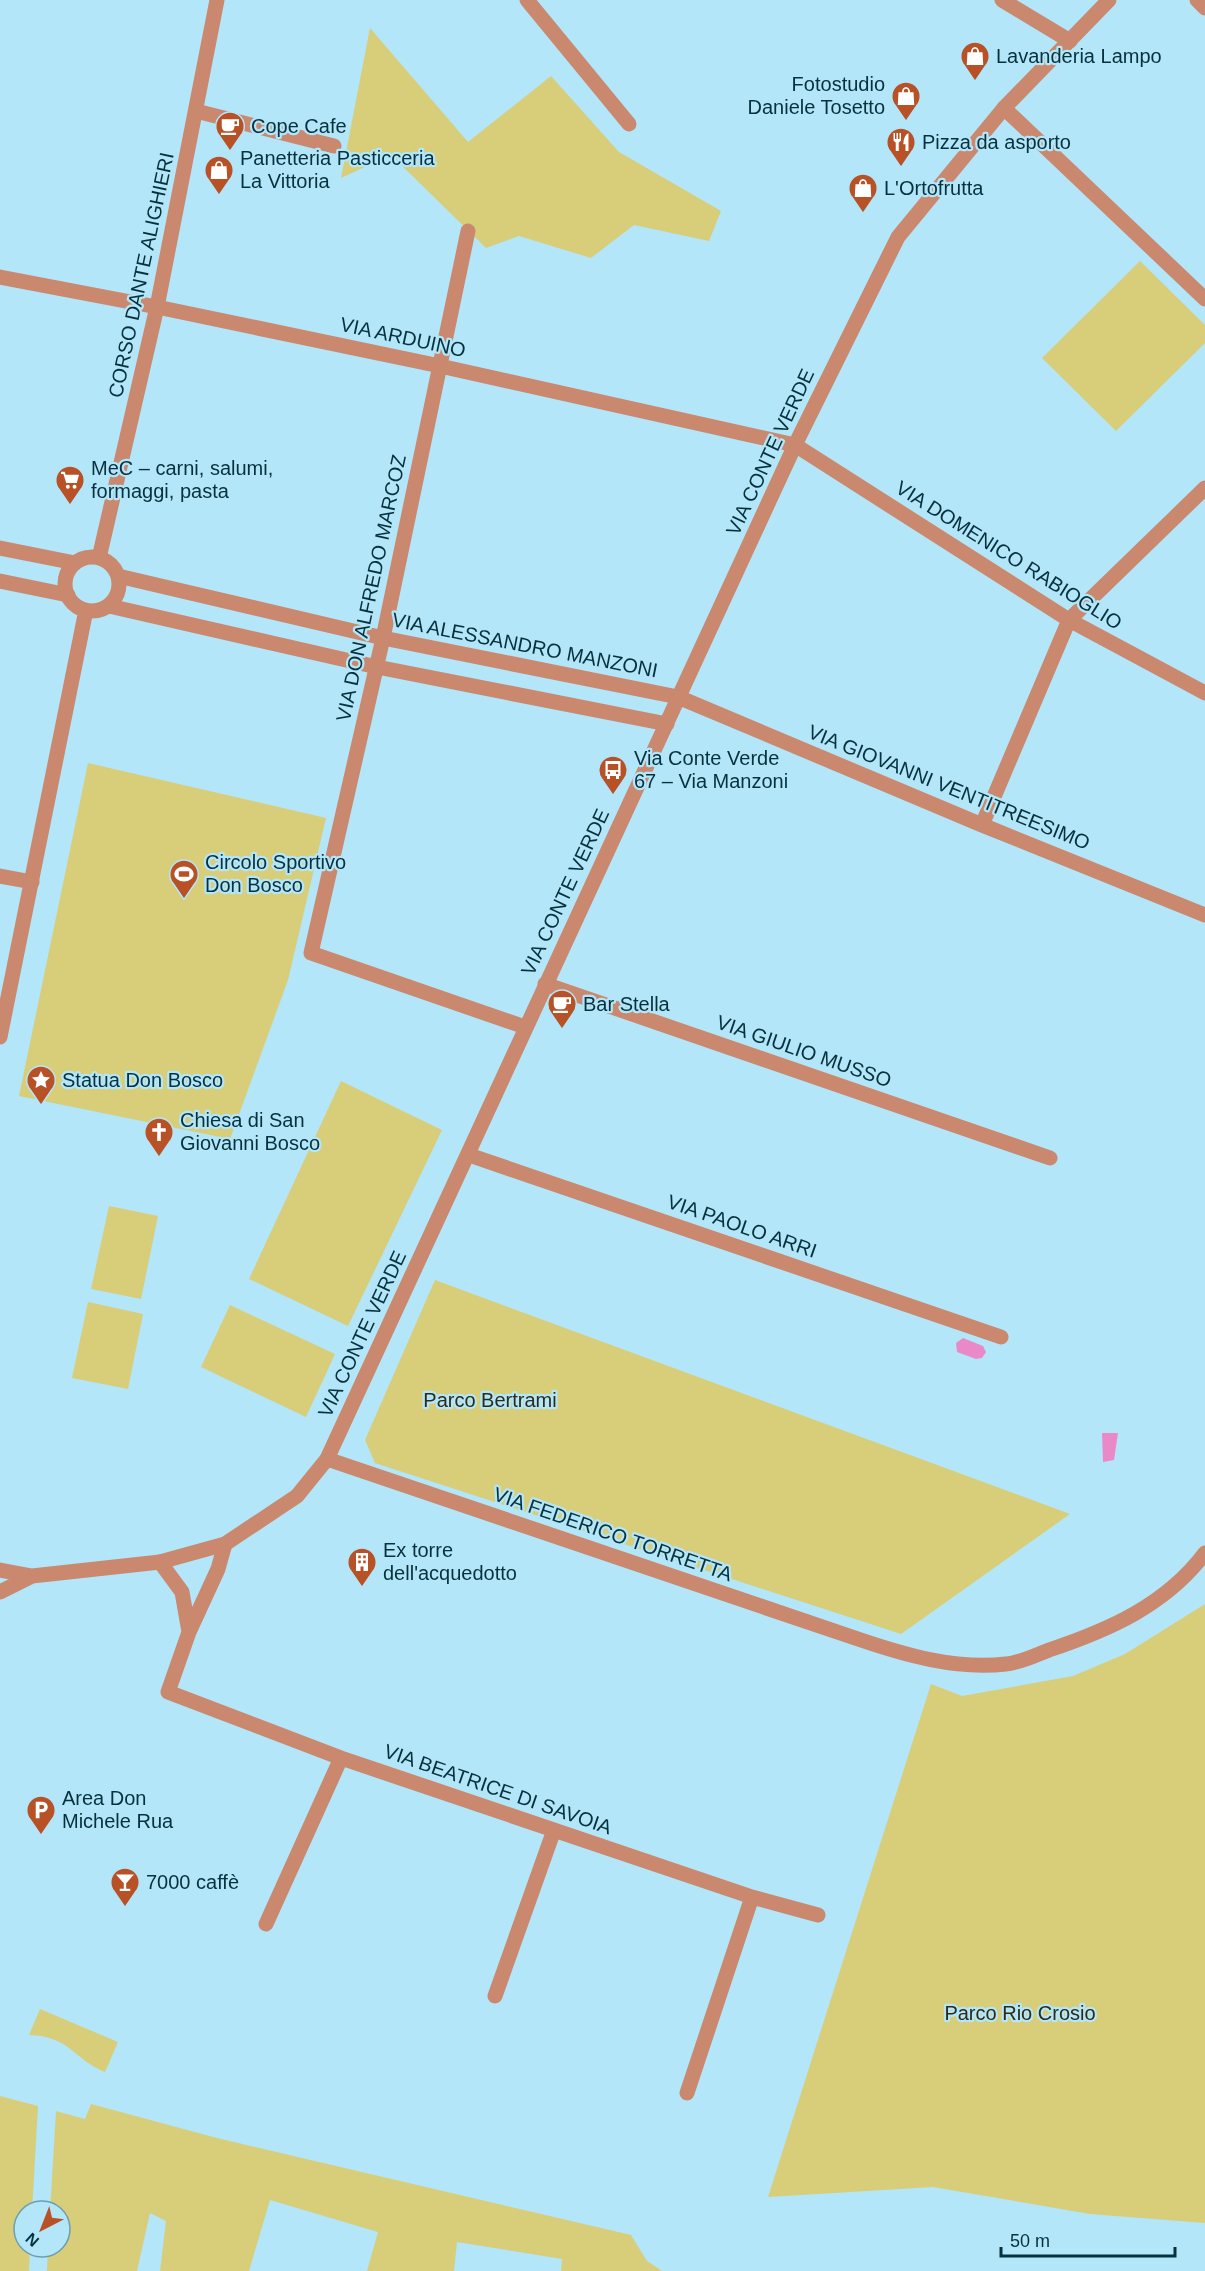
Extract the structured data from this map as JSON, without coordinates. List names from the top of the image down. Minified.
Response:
{"streets":{"street":["CORSO DANTE ALIGHIERI","VIA ARDUINO","VIA CONTE VERDE","VIA DOMENICO RABIOGLIO","VIA DON ALFREDO MARCOZ","VIA ALESSANDRO MANZONI","VIA GIOVANNI VENTITREESIMO","VIA GIULIO MUSSO","VIA PAOLO ARRI","VIA FEDERICO TORRETTA","VIA BEATRICE DI SAVOIA"]},"crossings":[["CORSO DANTE ALIGHIERI","VIA ARDUINO"],["CORSO DANTE ALIGHIERI","VIA ALESSANDRO MANZONI"],["VIA ARDUINO","VIA CONTE VERDE"],["VIA ARDUINO","VIA DOMENICO RABIOGLIO"],["VIA ARDUINO","VIA DON ALFREDO MARCOZ"],["VIA CONTE VERDE","VIA DOMENICO RABIOGLIO"],["VIA CONTE VERDE","VIA DON ALFREDO MARCOZ"],["VIA CONTE VERDE","VIA ALESSANDRO MANZONI"],["VIA CONTE VERDE","VIA GIOVANNI VENTITREESIMO"],["VIA CONTE VERDE","VIA GIULIO MUSSO"],["VIA CONTE VERDE","VIA PAOLO ARRI"],["VIA CONTE VERDE","VIA FEDERICO TORRETTA"],["VIA DON ALFREDO MARCOZ","VIA ALESSANDRO MANZONI"],["VIA ALESSANDRO MANZONI","VIA GIOVANNI VENTITREESIMO"]],"parks":["Parco Bertrami","Parco Rio Crosio"],"places":{"shop":["Lavanderia Lampo","Fotostudio Daniele Tosetto","Panetteria Pasticceria La Vittoria","L'Ortofrutta"],"cafe":["Cope Cafe","Bar Stella"],"restaurant":["Pizza da asporto"],"supermarket":["MeC – carni, salumi, formaggi, pasta"],"bus stop":["Via Conte Verde 67 – Via Manzoni"],"sports":["Circolo Sportivo Don Bosco"],"place":["Statua Don Bosco"],"church":["Chiesa di San Giovanni Bosco"],"building":["Ex torre dell'acquedotto"],"parking":["Area Don Michele Rua"],"bar":["7000 caffè"]},"scale_bar":"50 m","north":"bottom left"}
